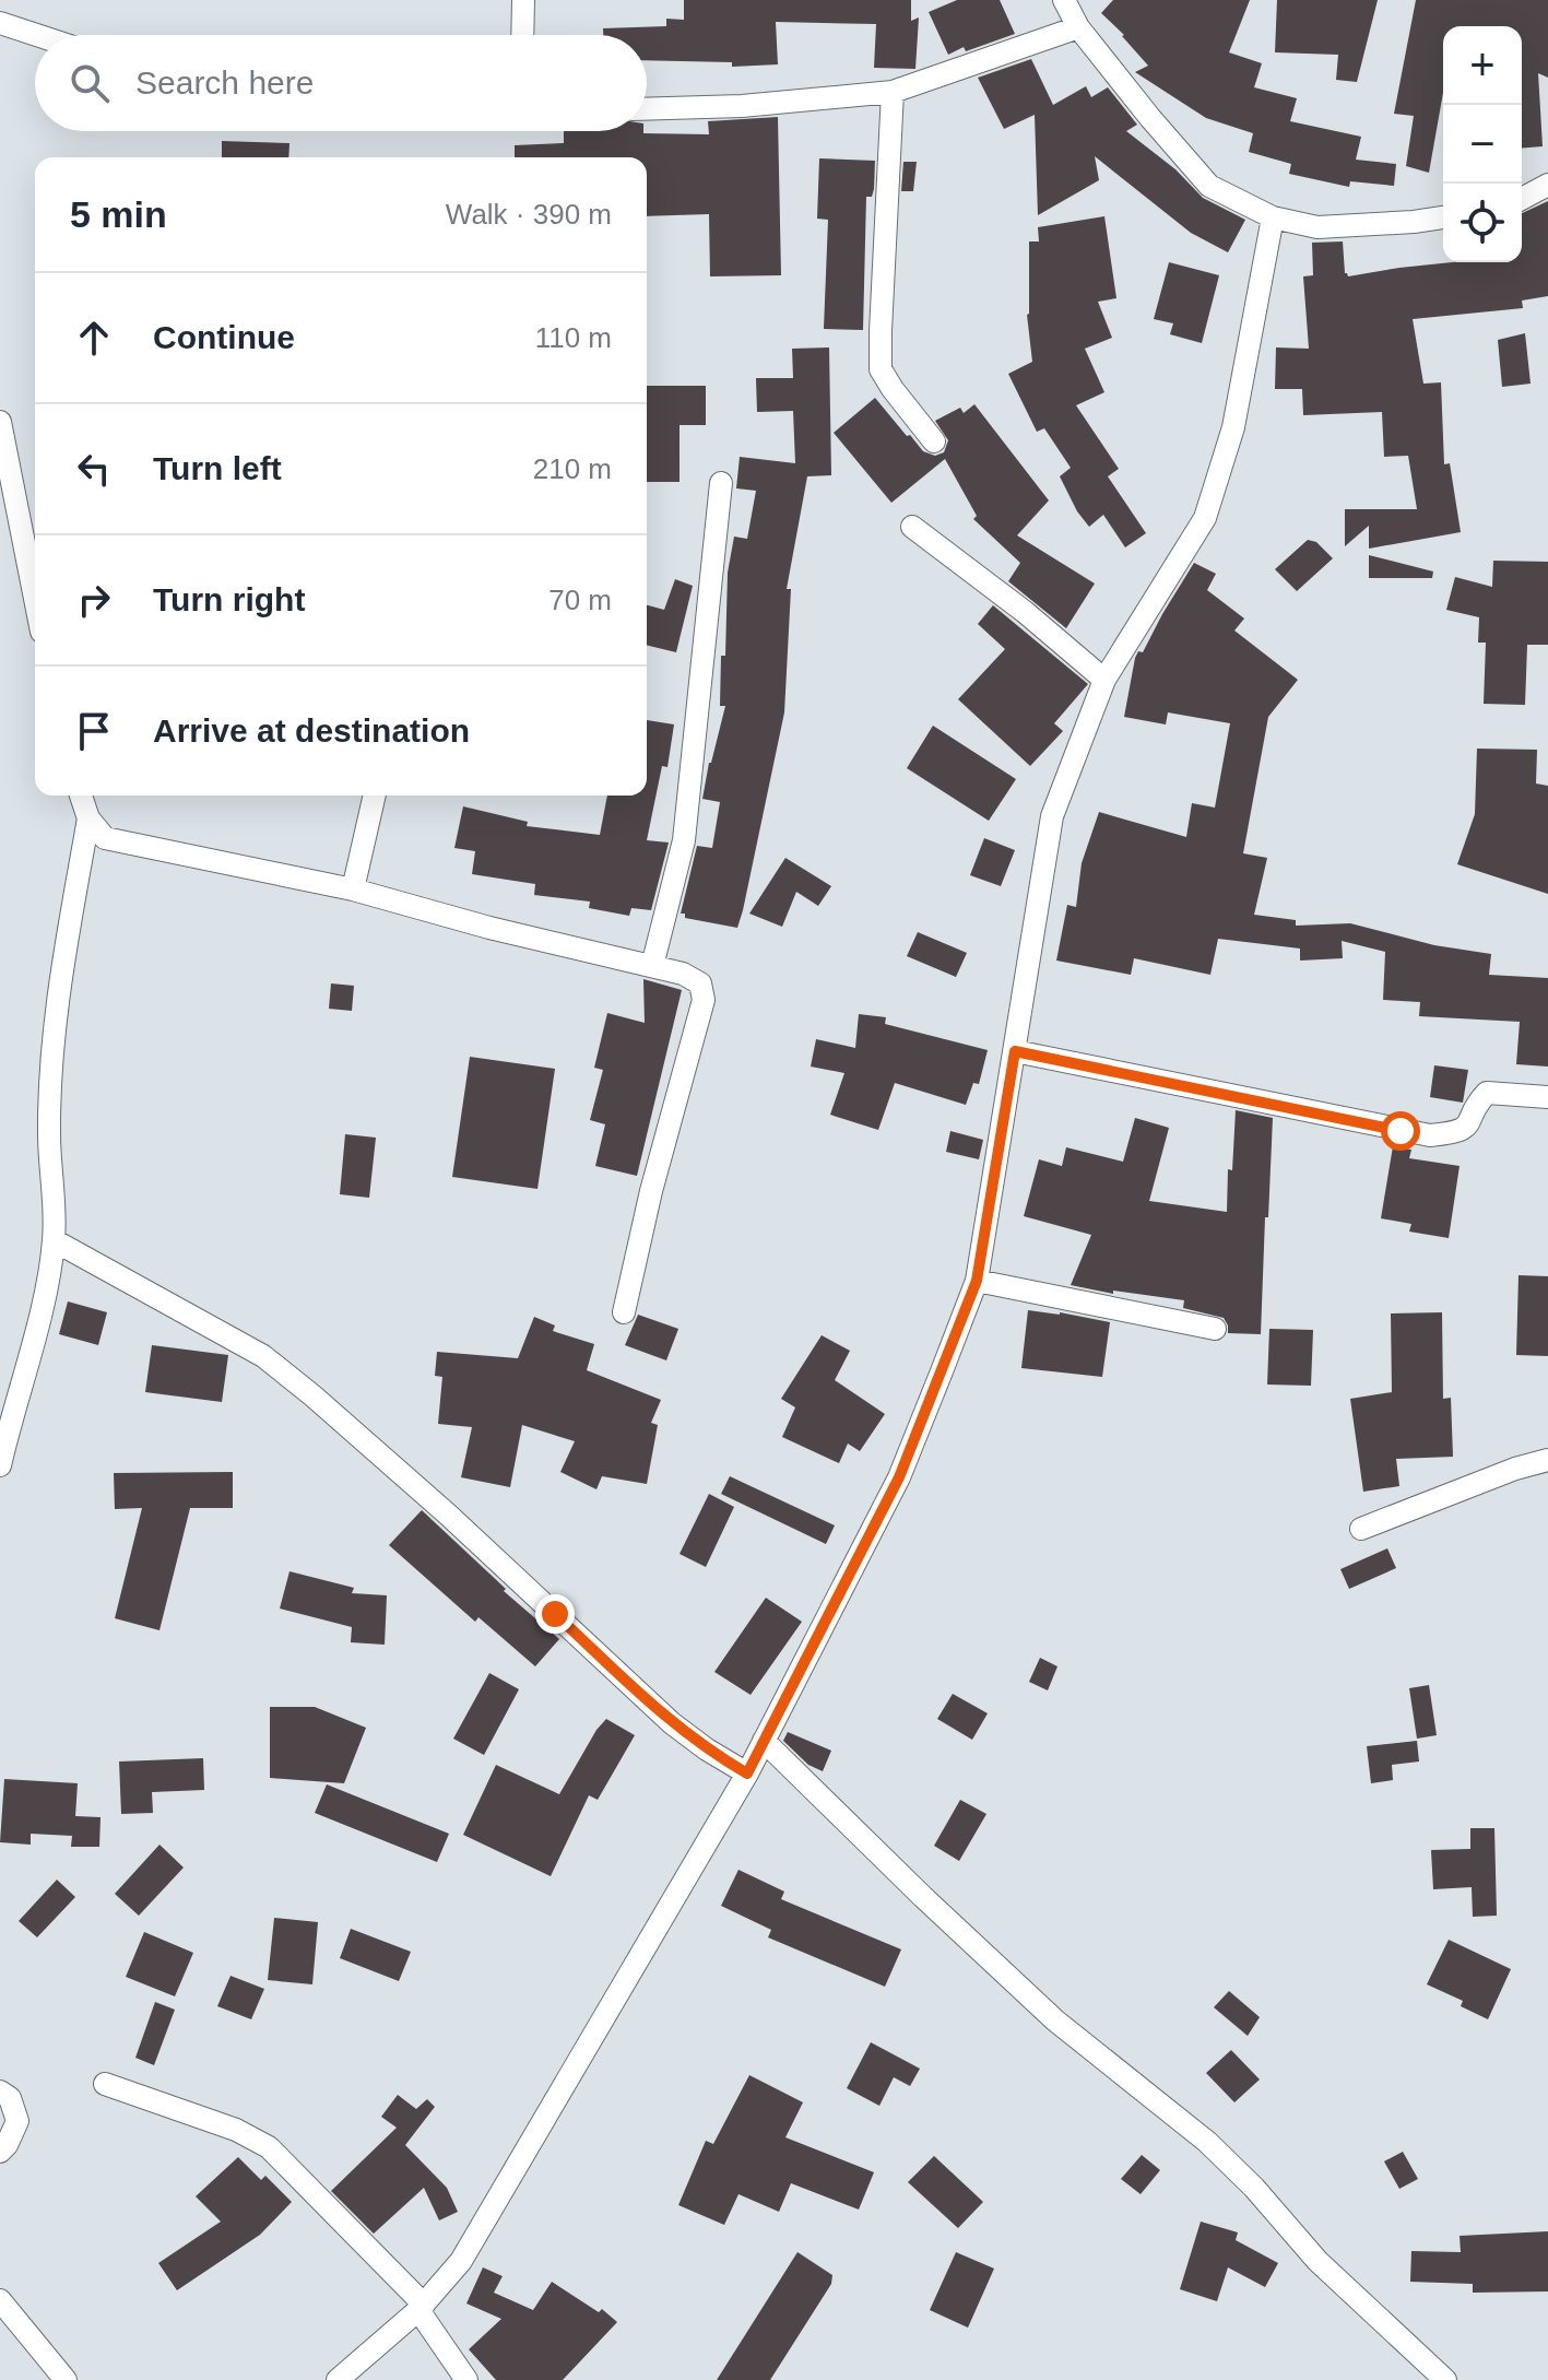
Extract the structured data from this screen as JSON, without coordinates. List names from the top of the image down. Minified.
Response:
{"page":{"map_buttons":["+","−"],"search":"Search here","heading":["5 min","Walk · 390 m"],"list":[["Continue","110 m"],["Turn left","210 m"],["Turn right","70 m"],"Arrive at destination"]}}
